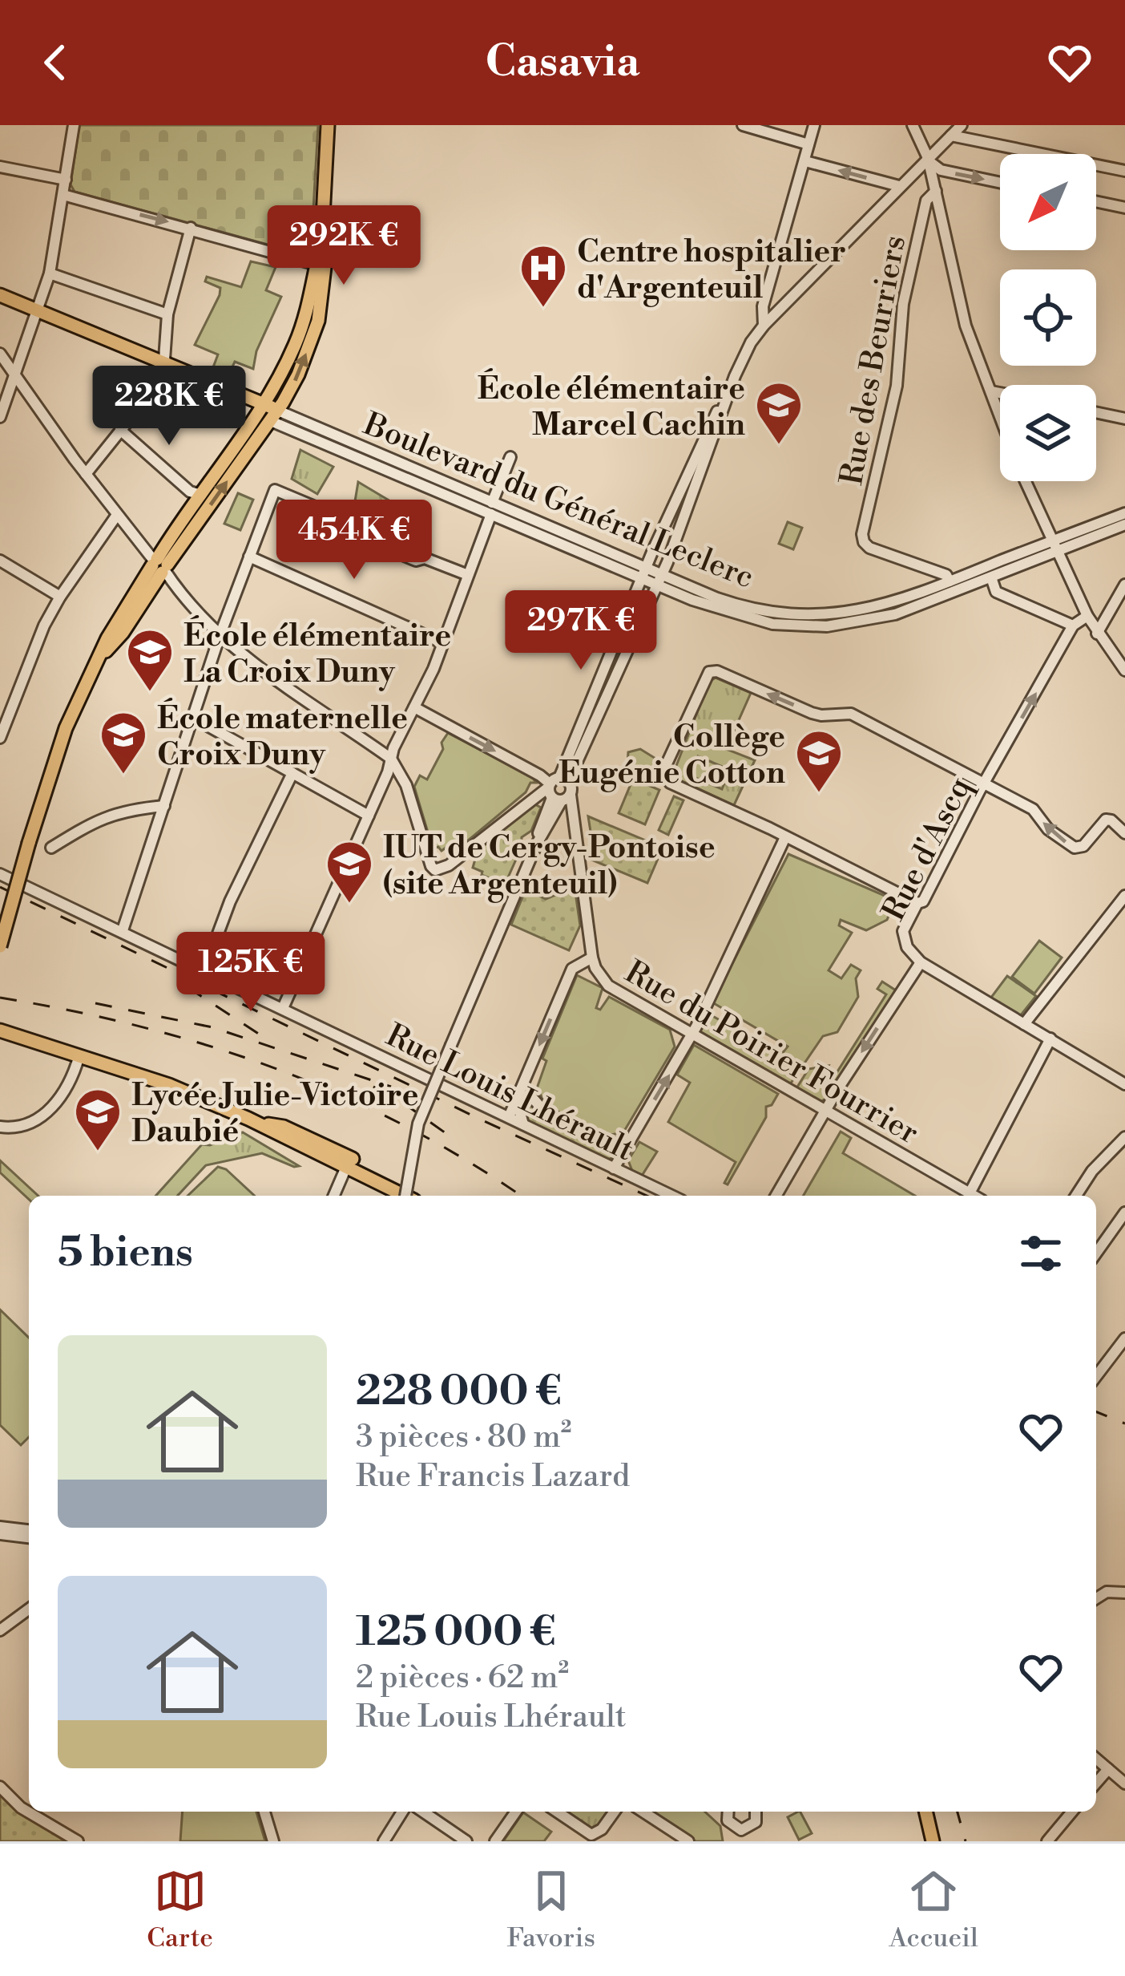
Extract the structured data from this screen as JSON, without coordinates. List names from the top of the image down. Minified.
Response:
{"streets":{"main road":["Boulevard du Général Leclerc"],"street":["Rue des Beurriers","Rue d'Ascq","Rue du Poirier Fourrier","Rue Louis Lhérault"]},"crossings":[["Rue des Beurriers","Boulevard du Général Leclerc"],["Rue d'Ascq","Rue du Poirier Fourrier"]],"places":{"hospital":["Centre hospitalier d'Argenteuil"],"school or university":["École élémentaire Marcel Cachin","École élémentaire La Croix Duny","École maternelle Croix Duny","Collège Eugénie Cotton","IUT de Cergy-Pontoise (site Argenteuil)","Lycée Julie-Victoire Daubié"]},"north":"bottom left","page":{"header":"Casavia","price":["292K €","228K €","454K €","297K €","125K €"],"heading":"5 biens","list":[{"name":"228 000 €","note":"3 pièces · 80 m² · Rue Francis Lazard"},{"name":"125 000 €","note":"2 pièces · 62 m² · Rue Louis Lhérault"}],"tabs":["Carte","Favoris","Accueil"]}}
